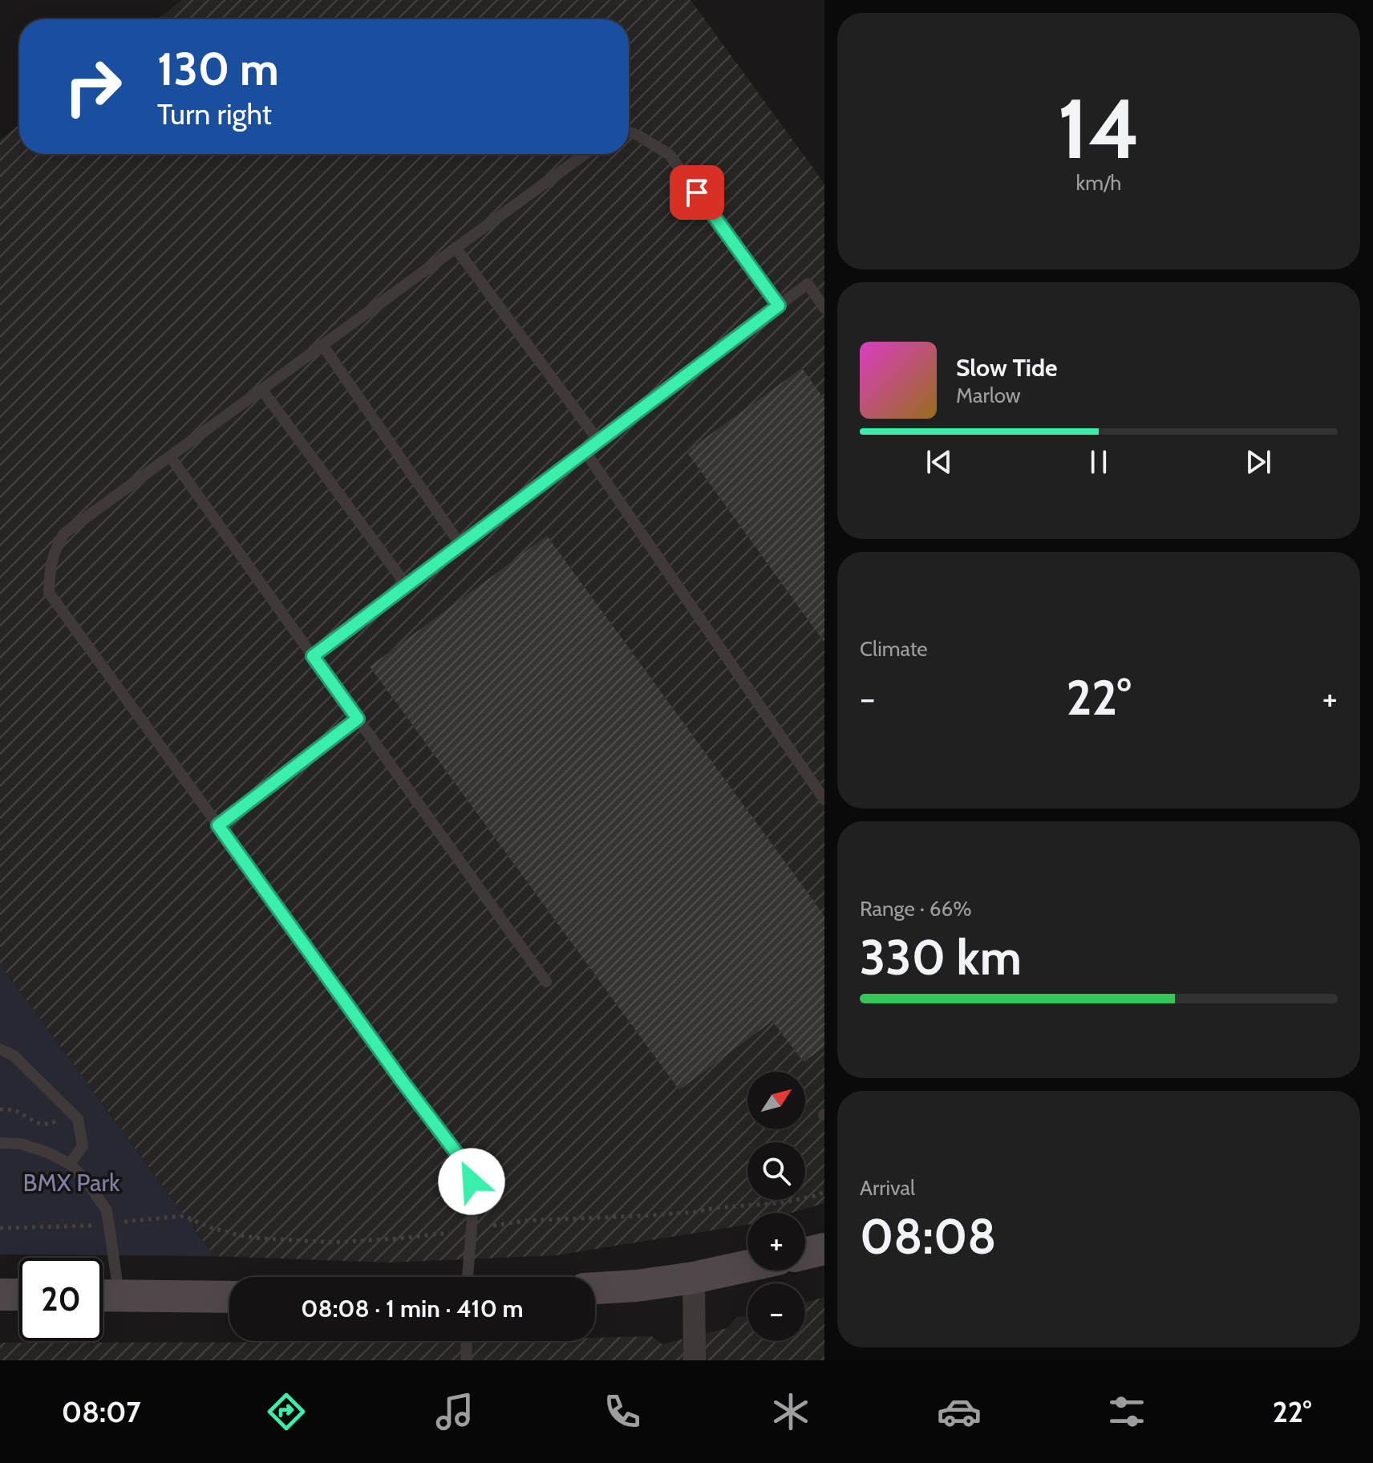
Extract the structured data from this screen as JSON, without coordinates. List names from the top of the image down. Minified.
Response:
{"parks":["BMX Park"],"north":"top right","page":{"tile":[["14","km/h"],"Climate",["Range · 66%","330 km"],["Arrival","08:08"]],"turn":["130 m","Turn right"],"song":["Slow Tide","Marlow"],"heat":["−","22°","+"],"map_buttons":["+","−"],"limit":"20","trip":"08:08 · 1 min · 410 m","tabs":["08:07","22°"]}}
